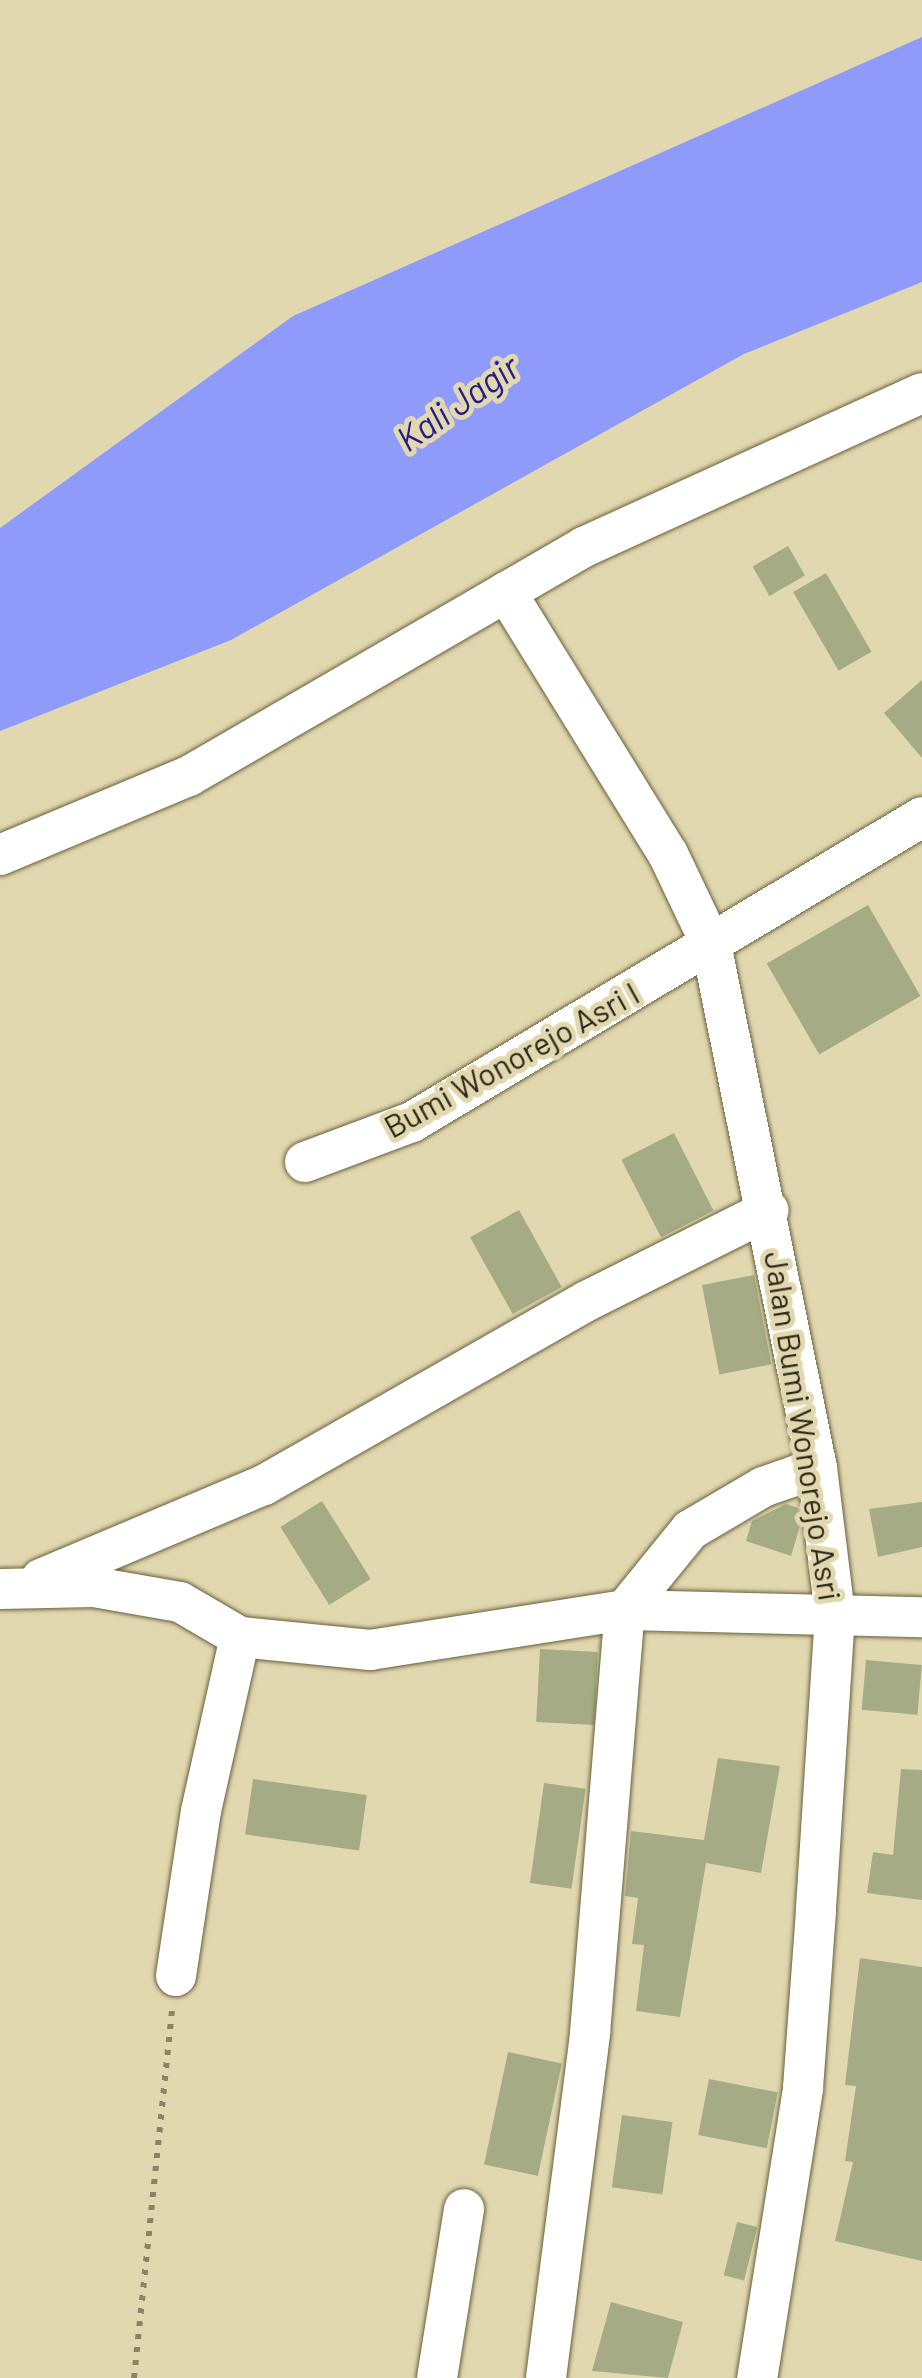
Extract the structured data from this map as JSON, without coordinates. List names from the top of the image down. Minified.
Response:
{"streets":{"street":["Bumi Wonorejo Asri I","Jalan Bumi Wonorejo Asri"]},"crossings":[["Bumi Wonorejo Asri I","Jalan Bumi Wonorejo Asri"]],"water":["Kali Jagir"]}
